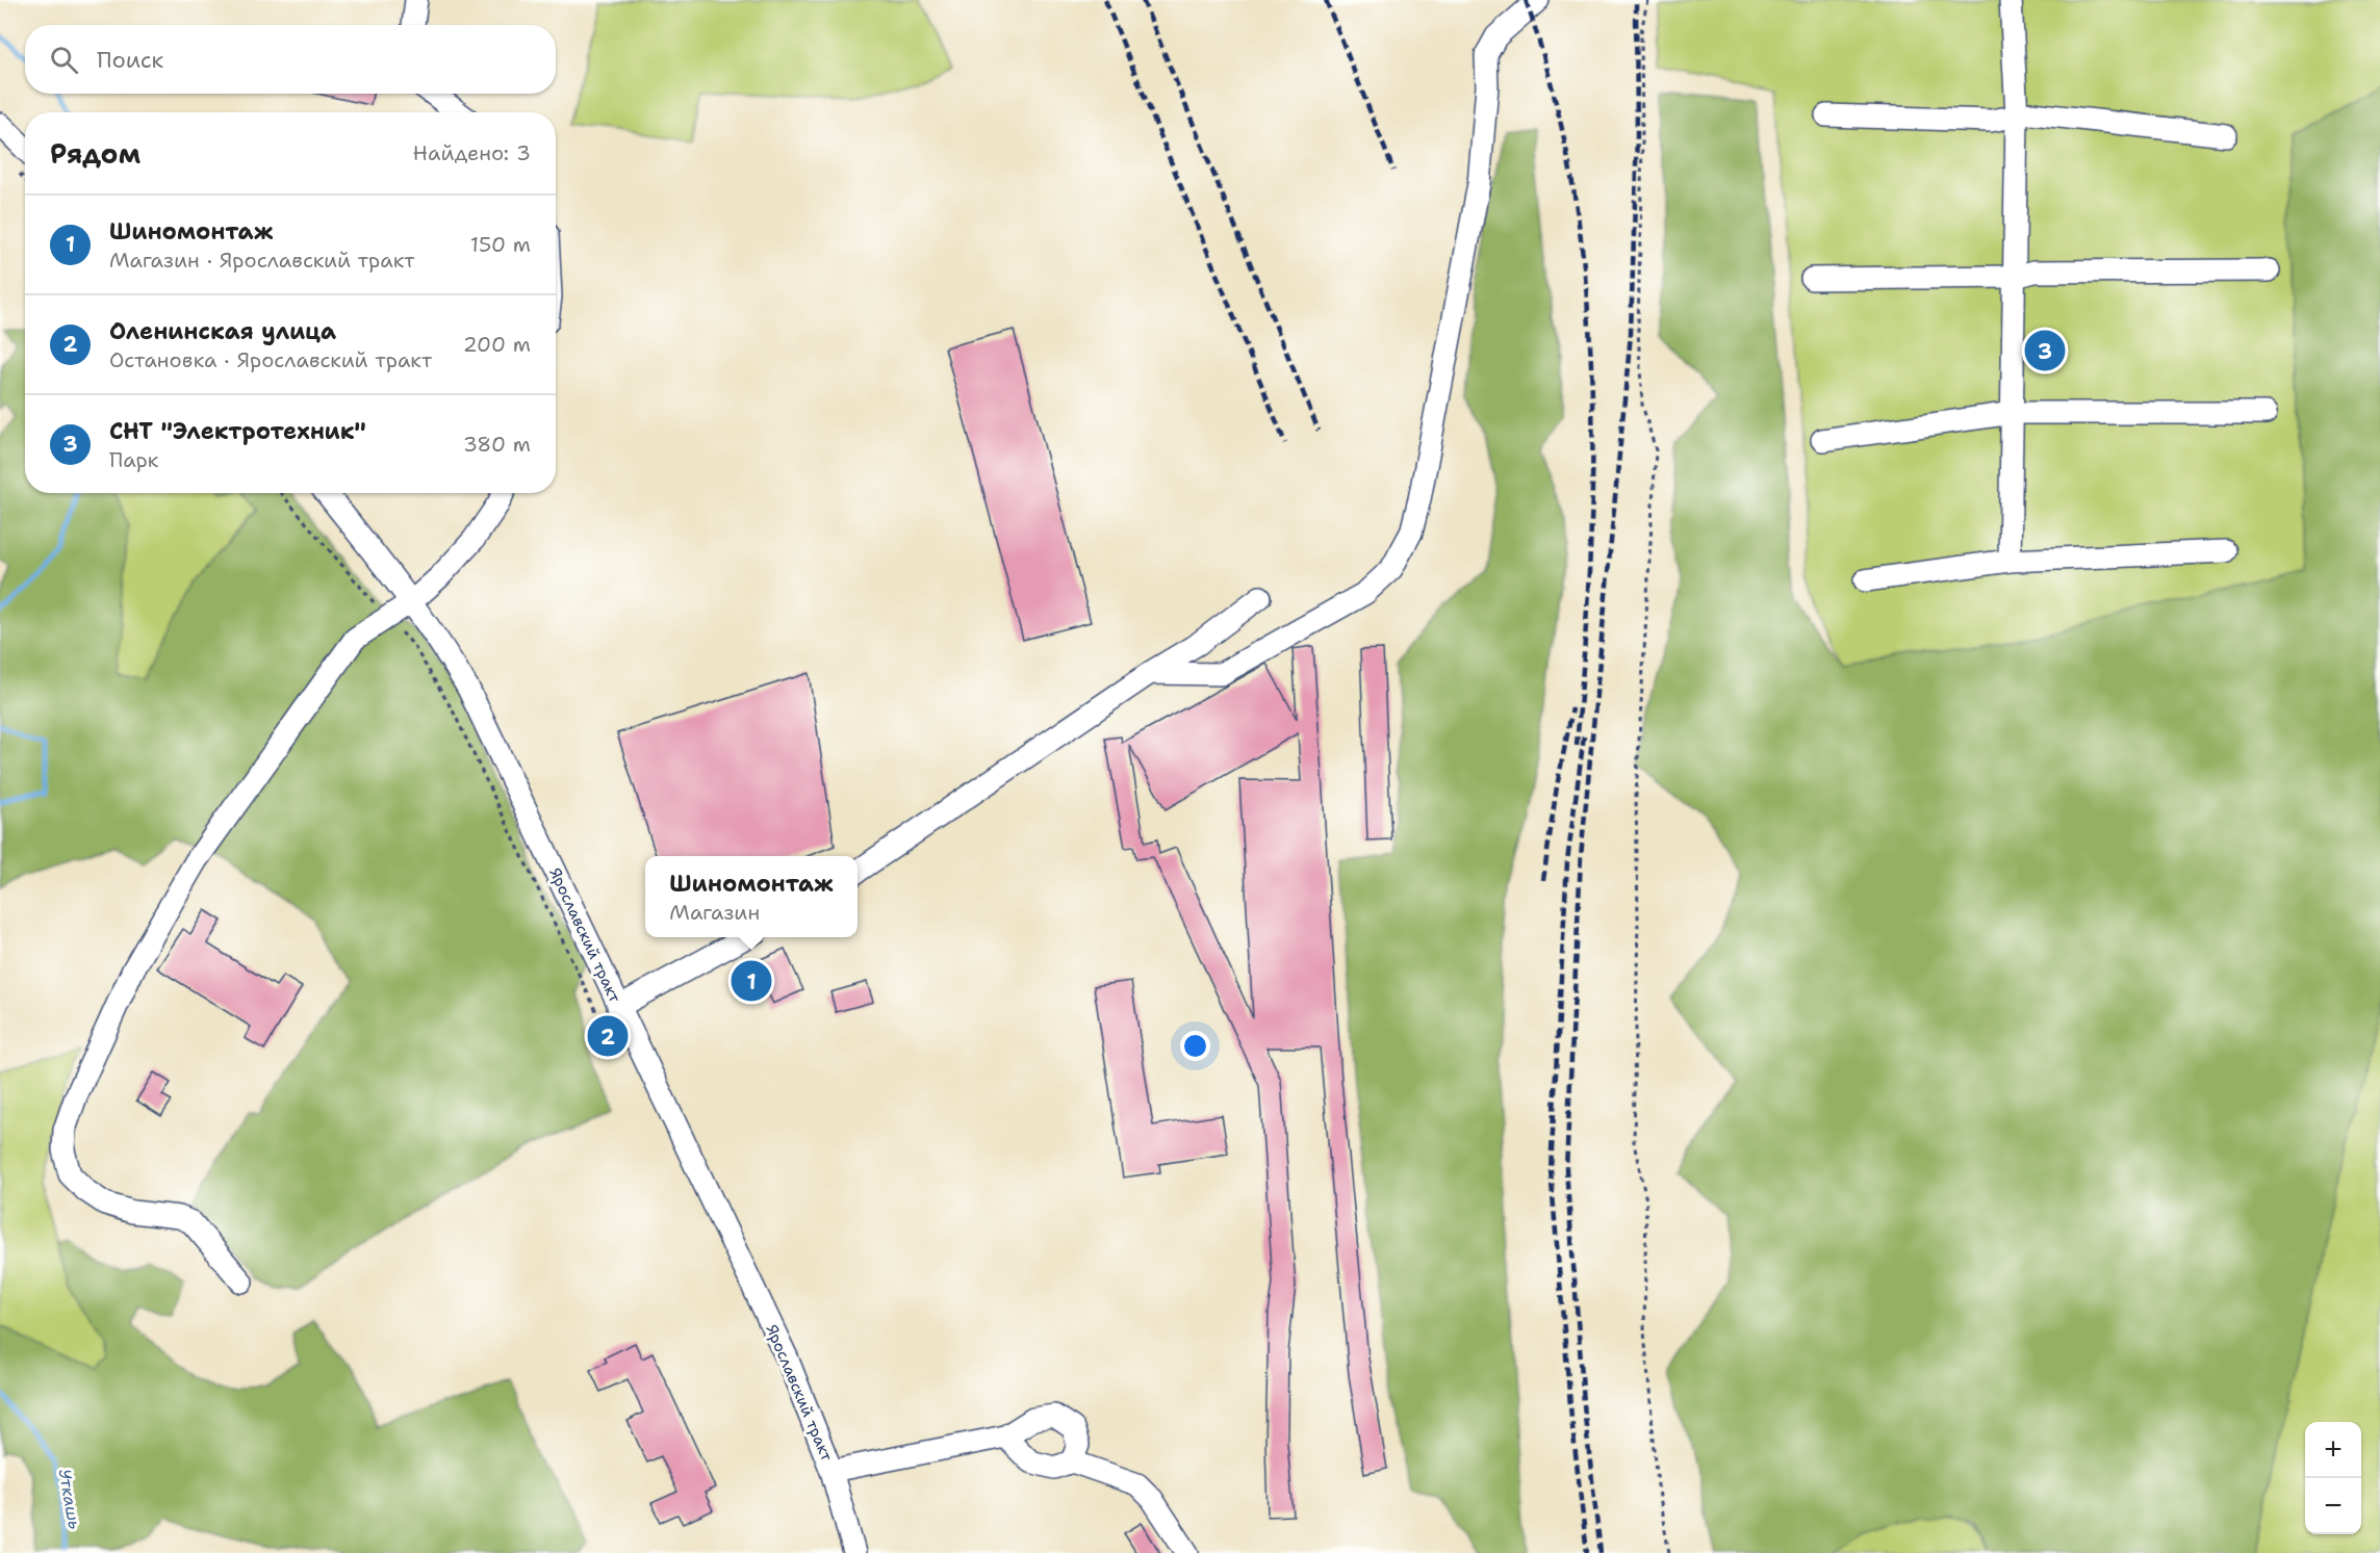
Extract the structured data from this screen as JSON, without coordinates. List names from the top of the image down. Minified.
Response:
{"streets":{"street":["Ярославский тракт"]},"water":["Уткашь"],"page":{"search":"Поиск","heading":["Рядом","Найдено: 3"],"list":[{"mark":"1","name":"Шиномонтаж","note":"Магазин · Ярославский тракт","value":"150 m"},{"mark":"2","name":"Оленинская улица","note":"Остановка · Ярославский тракт","value":"200 m"},{"mark":"3","name":"СНТ \"Электротехник\"","note":"Парк","value":"380 m"}],"pins":["3","1","2"],"popup":["Шиномонтаж","Магазин"],"map_buttons":["+","−"]}}
